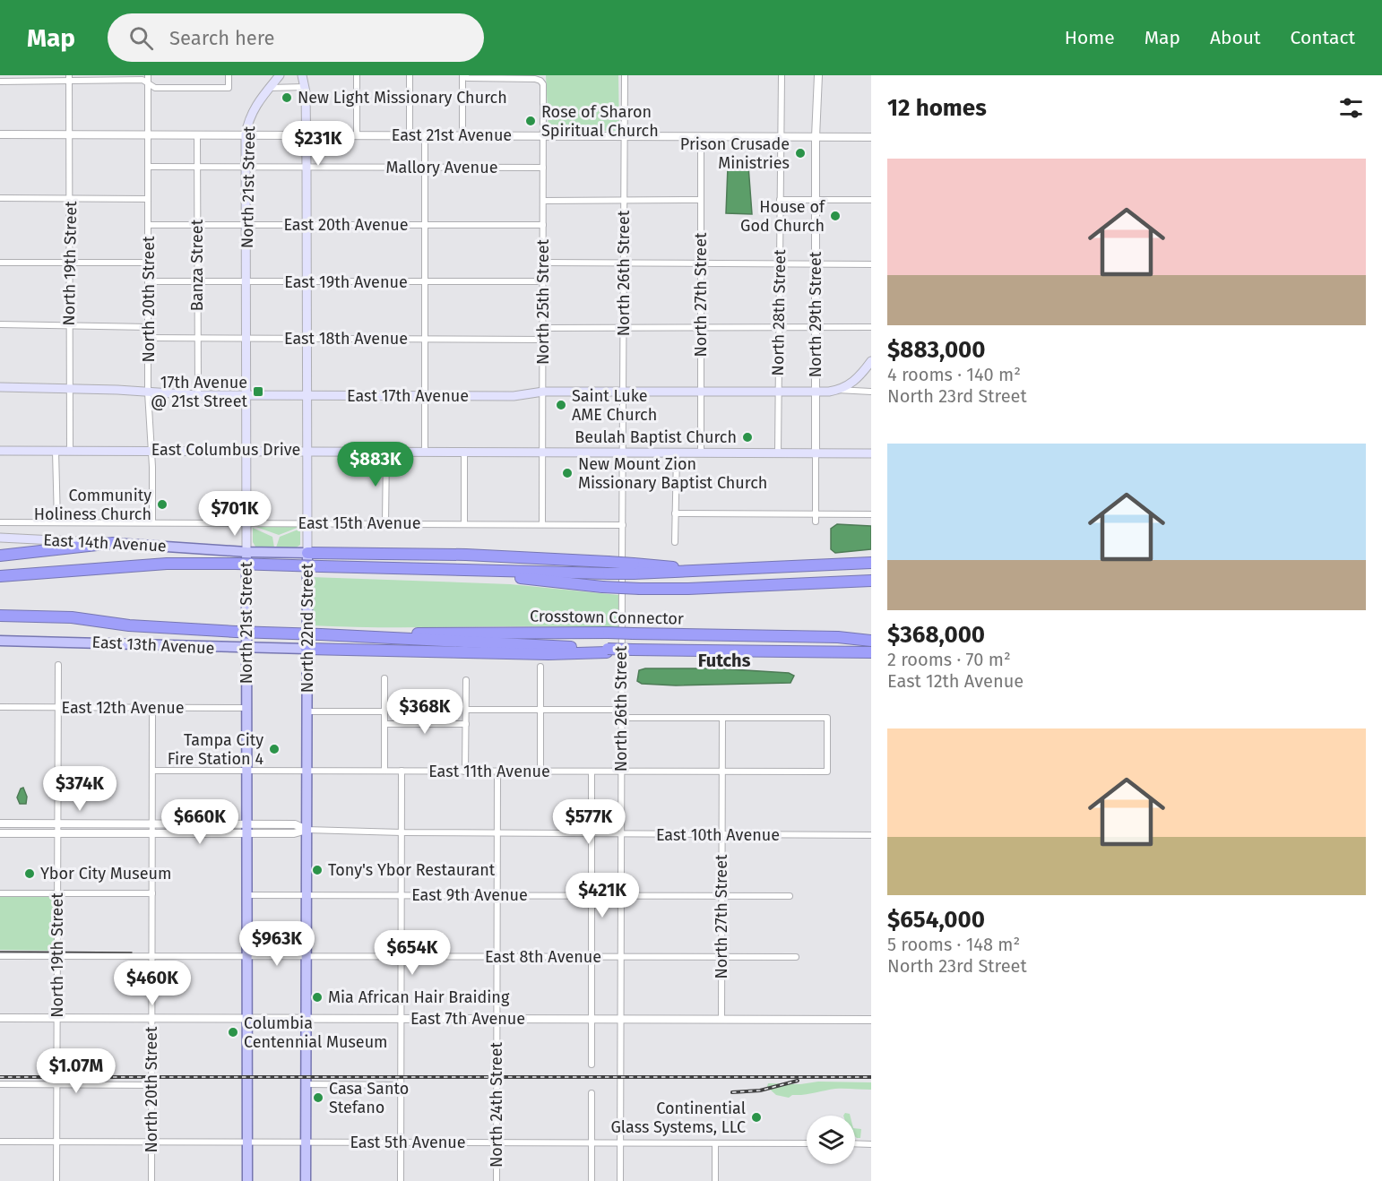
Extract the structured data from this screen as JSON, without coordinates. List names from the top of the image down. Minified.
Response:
{"streets":{"highway":["Crosstown Connector"],"main road":["North 21st Street","East 17th Avenue","East Columbus Drive","East 14th Avenue","North 22nd Street","East 13th Avenue"],"street":["East 21st Avenue","Mallory Avenue","East 20th Avenue","North 19th Street","Banza Street","North 26th Street","East 19th Avenue","North 27th Street","North 20th Street","North 25th Street","North 28th Street","North 29th Street","East 18th Avenue","East 15th Avenue","East 12th Avenue","East 11th Avenue","East 10th Avenue","East 9th Avenue","East 8th Avenue","East 7th Avenue","North 24th Street","East 5th Avenue"]},"crossings":[["East 21st Avenue","North 21st Street"],["East 21st Avenue","North 19th Street"],["East 21st Avenue","Banza Street"],["East 21st Avenue","North 26th Street"],["East 21st Avenue","North 27th Street"],["East 21st Avenue","North 20th Street"],["East 21st Avenue","North 25th Street"],["East 21st Avenue","North 28th Street"],["East 21st Avenue","North 29th Street"],["East 21st Avenue","North 22nd Street"],["Mallory Avenue","North 21st Street"],["Mallory Avenue","Banza Street"],["Mallory Avenue","North 20th Street"],["Mallory Avenue","North 25th Street"],["Mallory Avenue","North 22nd Street"],["North 21st Street","East 20th Avenue"],["North 21st Street","East 19th Avenue"],["North 21st Street","East 18th Avenue"],["North 21st Street","East 17th Avenue"],["North 21st Street","East Columbus Drive"],["North 21st Street","East 15th Avenue"],["North 21st Street","East 14th Avenue"],["North 21st Street","East 13th Avenue"],["North 21st Street","East 12th Avenue"],["North 21st Street","East 11th Avenue"],["North 21st Street","East 9th Avenue"],["North 21st Street","East 8th Avenue"],["North 21st Street","East 7th Avenue"],["North 21st Street","East 5th Avenue"],["East 20th Avenue","Banza Street"],["East 20th Avenue","North 20th Street"],["East 20th Avenue","North 25th Street"],["East 20th Avenue","North 22nd Street"],["North 19th Street","East 17th Avenue"],["North 19th Street","East Columbus Drive"],["North 19th Street","East 12th Avenue"],["North 19th Street","East 8th Avenue"],["North 19th Street","East 7th Avenue"],["North 19th Street","East 5th Avenue"],["Banza Street","East 19th Avenue"],["Banza Street","East 18th Avenue"],["Banza Street","East 17th Avenue"],["North 26th Street","East 17th Avenue"],["North 26th Street","East Columbus Drive"],["North 26th Street","East 15th Avenue"],["North 26th Street","East 11th Avenue"],["North 26th Street","East 10th Avenue"],["North 26th Street","East 9th Avenue"],["North 26th Street","East 8th Avenue"],["North 26th Street","East 7th Avenue"],["North 26th Street","East 5th Avenue"],["East 19th Avenue","North 20th Street"],["East 19th Avenue","North 25th Street"],["East 19th Avenue","North 22nd Street"],["North 27th Street","East 17th Avenue"],["North 27th Street","East Columbus Drive"],["North 27th Street","East 11th Avenue"],["North 27th Street","East 10th Avenue"],["North 27th Street","East 9th Avenue"],["North 27th Street","East 8th Avenue"],["North 27th Street","East 7th Avenue"],["North 20th Street","East 18th Avenue"],["North 20th Street","East 17th Avenue"],["North 20th Street","East Columbus Drive"],["North 20th Street","East 15th Avenue"],["North 20th Street","East 12th Avenue"],["North 20th Street","East 11th Avenue"],["North 20th Street","East 8th Avenue"],["North 20th Street","East 7th Avenue"],["North 20th Street","East 5th Avenue"],["North 25th Street","East 18th Avenue"],["North 25th Street","East 17th Avenue"],["North 25th Street","East Columbus Drive"],["North 25th Street","East 15th Avenue"],["North 28th Street","East 17th Avenue"],["North 28th Street","East Columbus Drive"],["North 29th Street","East 17th Avenue"],["North 29th Street","East Columbus Drive"],["East 18th Avenue","North 22nd Street"],["East 17th Avenue","North 22nd Street"],["East Columbus Drive","North 22nd Street"],["East 15th Avenue","North 22nd Street"],["East 14th Avenue","North 22nd Street"],["North 22nd Street","East 13th Avenue"],["North 22nd Street","East 11th Avenue"],["North 22nd Street","East 10th Avenue"],["North 22nd Street","East 9th Avenue"],["North 22nd Street","East 8th Avenue"],["North 22nd Street","East 7th Avenue"],["North 22nd Street","East 5th Avenue"],["East 11th Avenue","North 24th Street"],["East 10th Avenue","North 24th Street"],["East 9th Avenue","North 24th Street"],["East 8th Avenue","North 24th Street"],["East 7th Avenue","North 24th Street"],["North 24th Street","East 5th Avenue"]],"districts":["Futchs"],"places":{"other":["New Light Missionary Church","Rose of Sharon Spiritual Church","Prison Crusade Ministries","House of God Church","Saint Luke AME Church","Beulah Baptist Church","New Mount Zion Missionary Baptist Church","Community Holiness Church","Tampa City Fire Station 4","Tony's Ybor Restaurant","Ybor City Museum","Mia African Hair Braiding","Columbia Centennial Museum","Casa Santo Stefano","Continential Glass Systems, LLC"],"transit":["17th Avenue @ 21st Street"]},"page":{"header":"Map","search":"Search here","nav":["Home","Map","About","Contact"],"heading":"12 homes","price":["$231K","$883K","$701K","$368K","$374K","$660K","$577K","$421K","$963K","$654K","$460K","$1.07M"],"list":[{"name":"$883,000","note":"4 rooms · 140 m² · North 23rd Street"},{"name":"$368,000","note":"2 rooms · 70 m² · East 12th Avenue"},{"name":"$654,000","note":"5 rooms · 148 m² · North 23rd Street"}]}}
